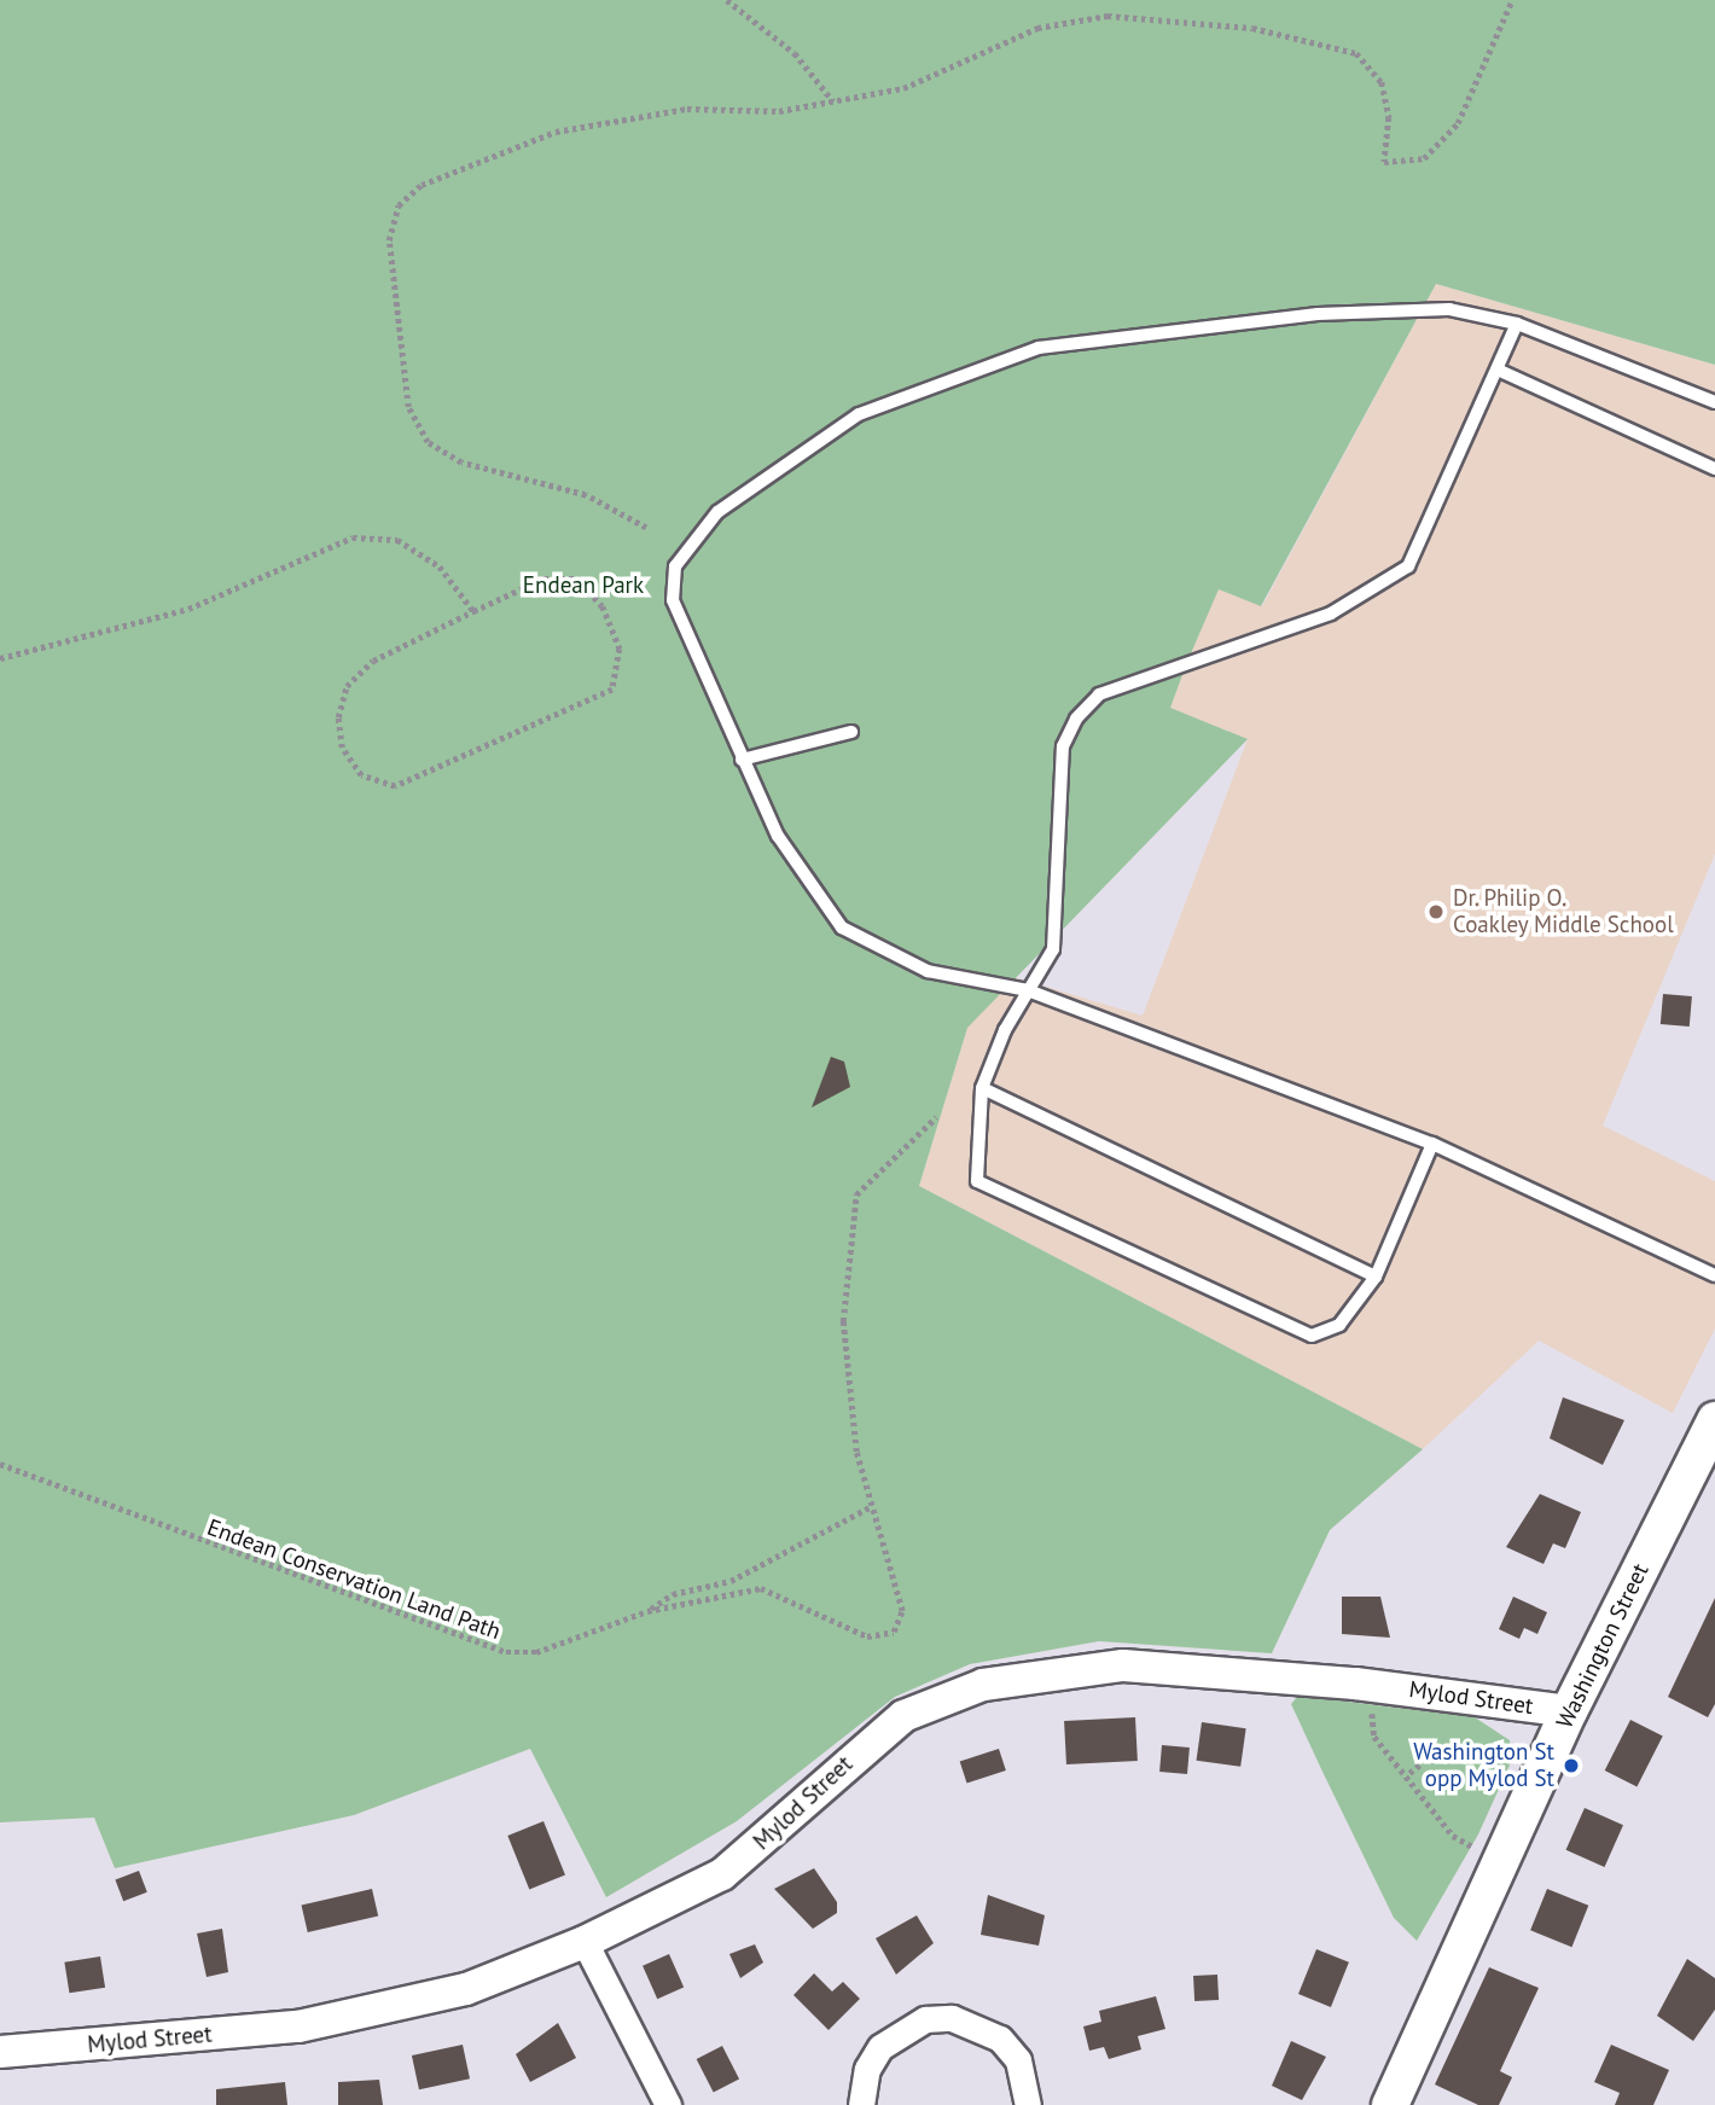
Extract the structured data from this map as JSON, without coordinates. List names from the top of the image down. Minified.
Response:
{"streets":{"main road":["Washington Street"],"street":["Mylod Street"],"path":["Endean Conservation Land Path"]},"crossings":[["Washington Street","Mylod Street"]],"parks":["Endean Park"],"places":["Dr. Philip O. Coakley Middle School","Washington St opp Mylod St"]}
